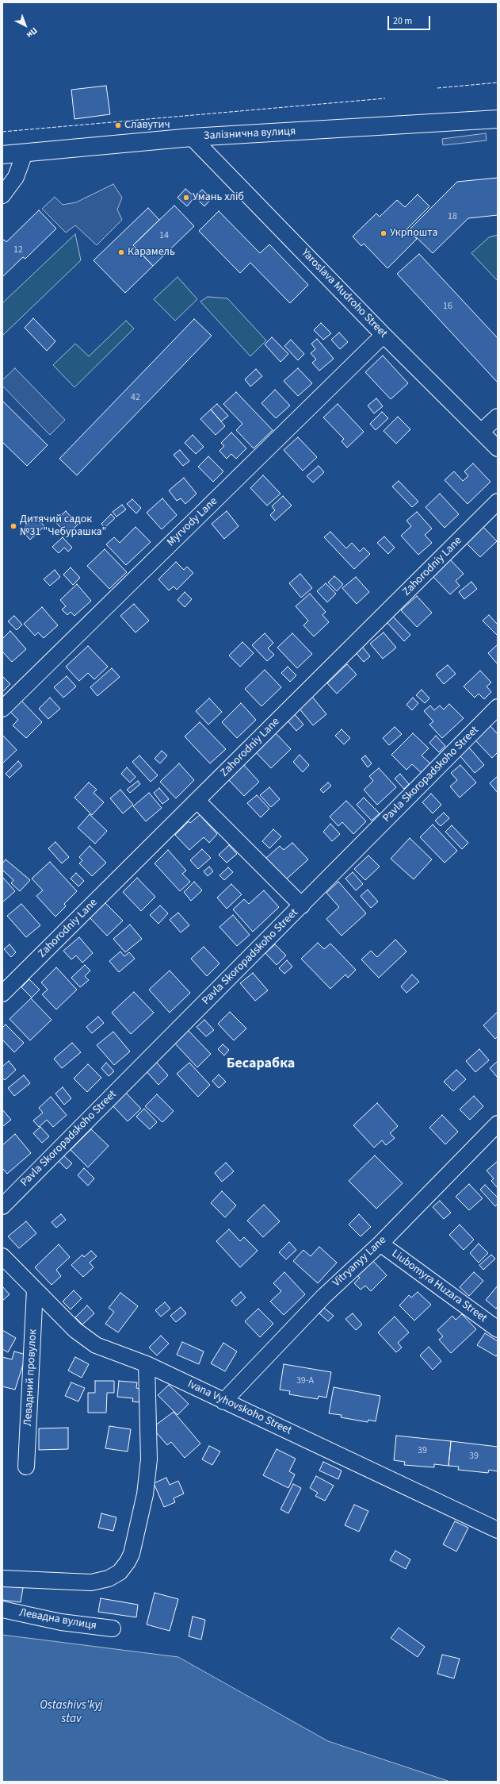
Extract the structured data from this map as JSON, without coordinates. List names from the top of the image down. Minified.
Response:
{"streets":{"main road":["Залізнична вулиця"],"street":["Yaroslava Mudroho Street","Myrvody Lane","Zahorodniy Lane","Pavla Skoropadskoho Street","Vitryanyy Lane","Liubomyra Huzara Street","Левадний провулок","Ivana Vyhovskoho Street","Левадна вулиця"]},"crossings":[["Залізнична вулиця","Yaroslava Mudroho Street"],["Yaroslava Mudroho Street","Myrvody Lane"],["Vitryanyy Lane","Liubomyra Huzara Street"],["Vitryanyy Lane","Ivana Vyhovskoho Street"],["Левадний провулок","Ivana Vyhovskoho Street"]],"districts":["Бесарабка"],"water":["Ostashivs'kyj stav"],"places":["Славутич","Умань хліб","Укрпошта","Карамель","Дитячий садок №31 \"Чебурашка\""],"house_numbers":["18","14","12","16","42","39-А","39","39"],"scale_bar":"20 m","north":"bottom right"}
